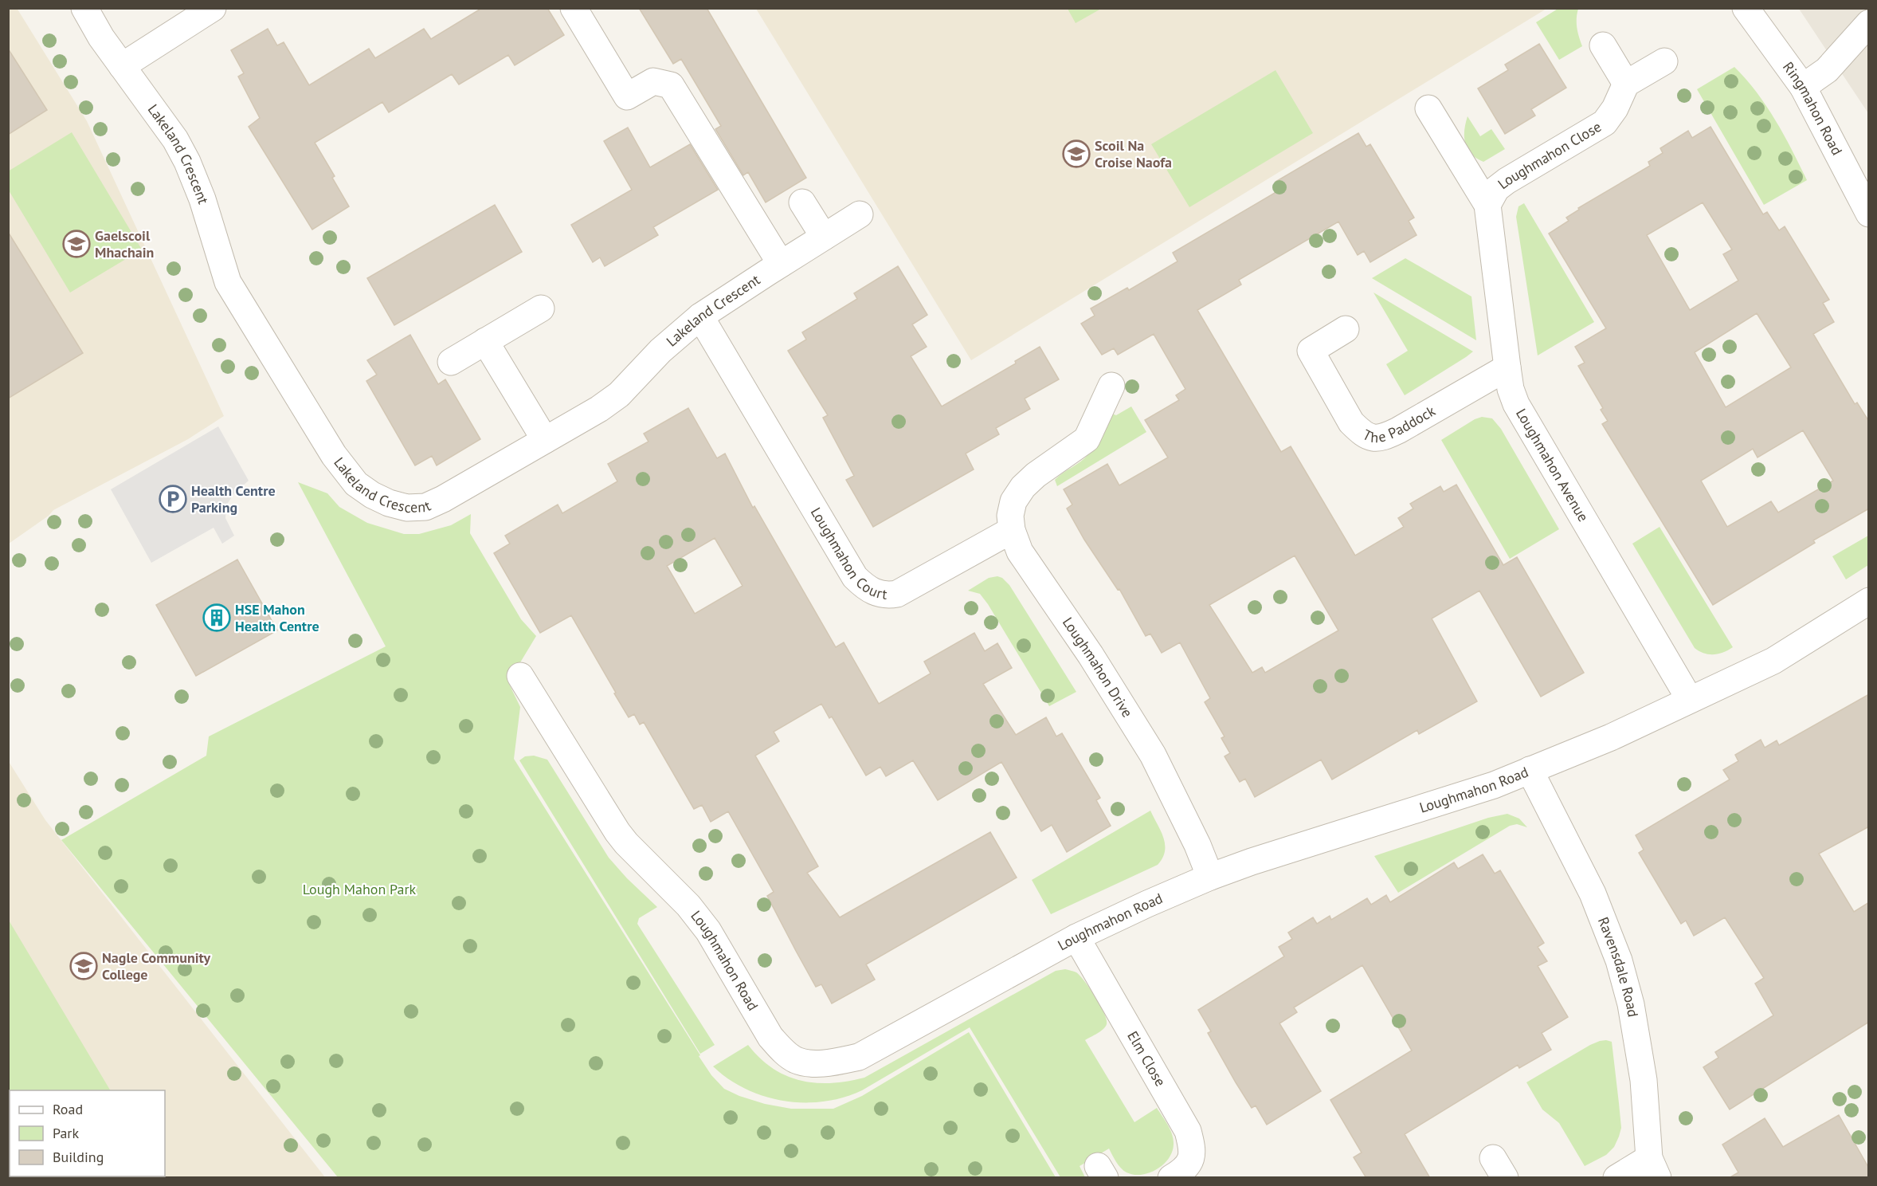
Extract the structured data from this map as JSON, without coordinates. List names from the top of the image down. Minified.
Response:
{"streets":{"street":["Ringmahon Road","Lakeland Crescent","Loughmahon Close","The Paddock","Loughmahon Avenue","Loughmahon Court","Loughmahon Drive","Loughmahon Road","Ravensdale Road","Elm Close"]},"crossings":[["Lakeland Crescent","Loughmahon Court"],["Loughmahon Close","Loughmahon Avenue"],["The Paddock","Loughmahon Avenue"],["Loughmahon Avenue","Loughmahon Road"],["Loughmahon Court","Loughmahon Drive"],["Loughmahon Drive","Loughmahon Road"],["Loughmahon Road","Ravensdale Road"],["Loughmahon Road","Elm Close"]],"parks":["Lough Mahon Park"],"places":{"school or university":["Scoil Na Croise Naofa","Gaelscoil Mhachain","Nagle Community College"],"parking":["Health Centre Parking"],"building":["HSE Mahon Health Centre"]},"legend":["Road","Park","Building"]}
